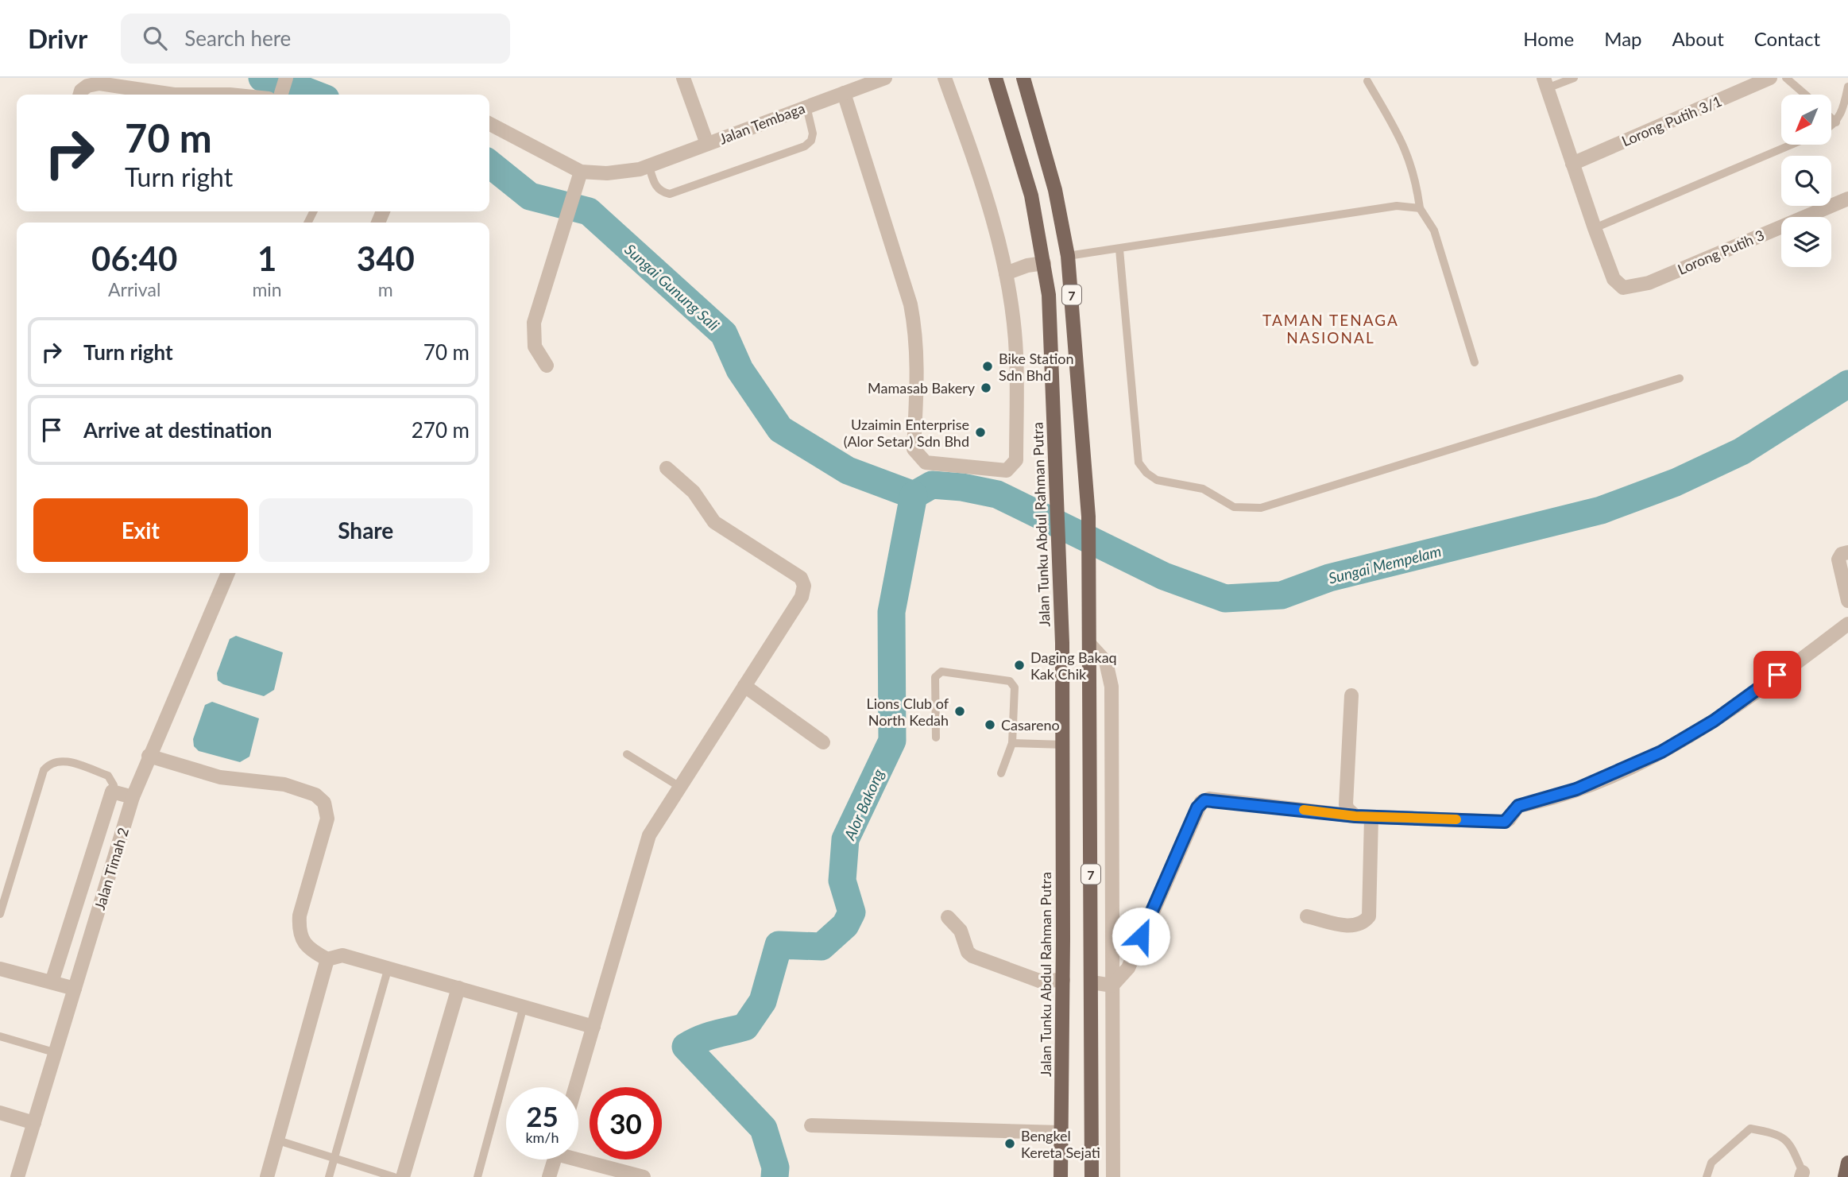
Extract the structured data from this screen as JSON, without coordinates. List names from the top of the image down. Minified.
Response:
{"streets":{"main road":["7","Jalan Tunku Abdul Rahman Putra"],"street":["Lorong Putih 3/1","Jalan Tembaga","Lorong Putih 3","Jalan Timah 2"]},"districts":["TAMAN TENAGA NASIONAL"],"water":["Sungai Gunung Sali","Sungai Mempelam","Alor Bakong"],"places":["Bike Station Sdn Bhd","Mamasab Bakery","Uzaimin Enterprise (Alor Setar) Sdn Bhd","Daging Bakaq Kak Chik","Lions Club of North Kedah","Casareno","Bengkel Kereta Sejati"],"north":"bottom left","page":{"header":"Drivr","search":"Search here","nav":["Home","Map","About","Contact"],"turn":["70 m","Turn right"],"eta":["06:40","Arrival","1","min","340","m"],"list":[{"name":"Turn right","value":"70 m"},{"name":"Arrive at destination","value":"270 m"}],"buttons":["Exit","Share"],"speed":"25 km/h","limit":"30"}}
